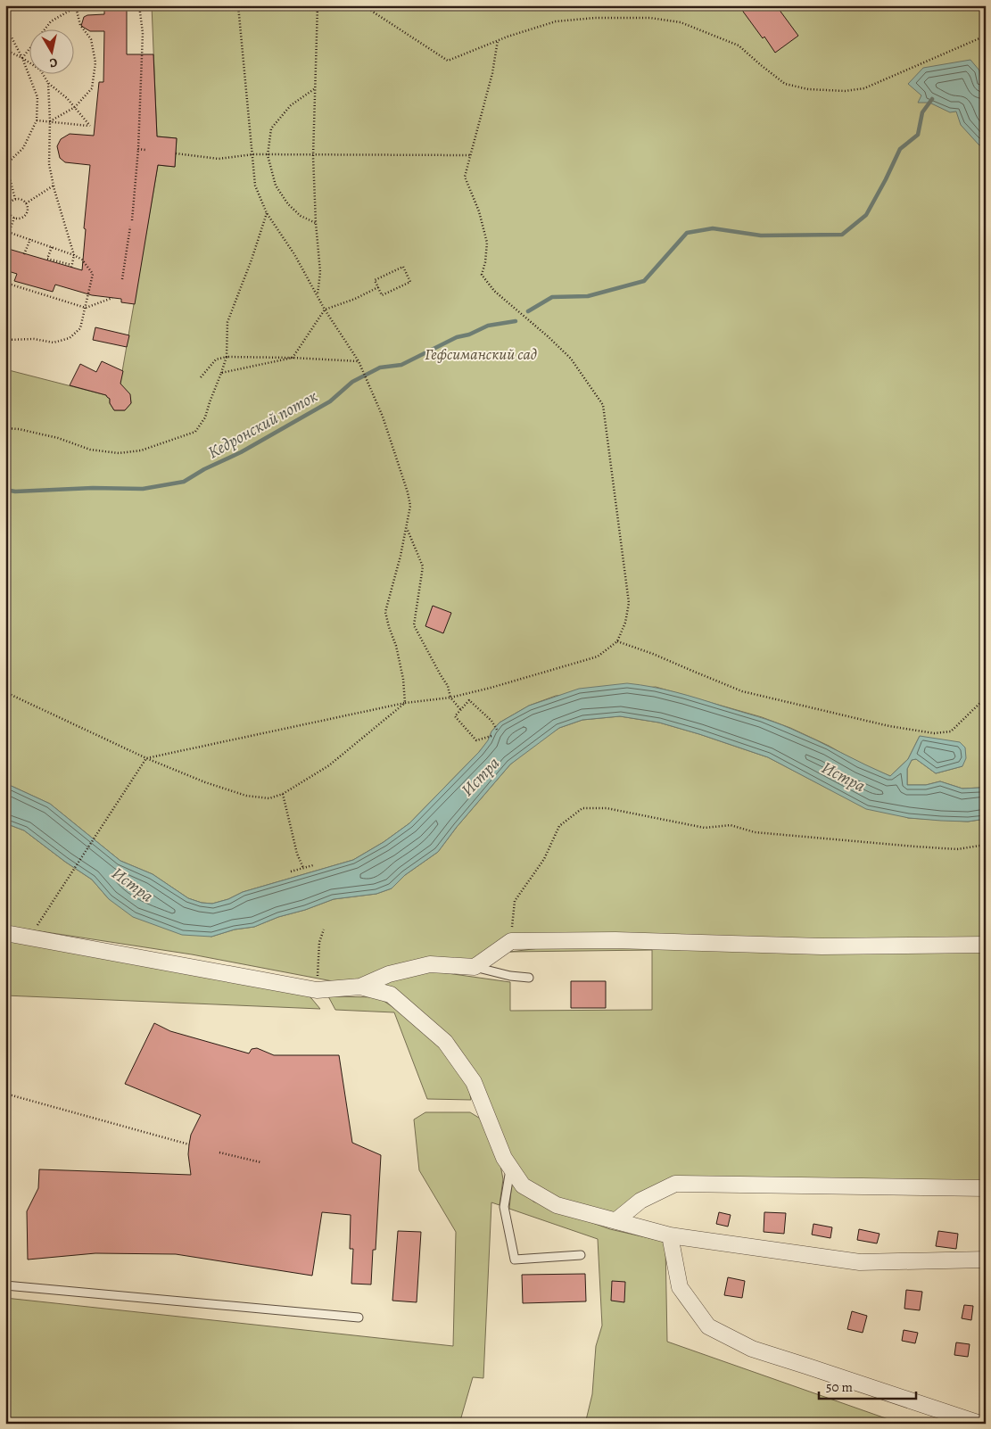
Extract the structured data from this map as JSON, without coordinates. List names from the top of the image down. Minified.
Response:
{"water":["Кедронский поток","Истра"],"parks":["Гефсиманский сад"],"scale_bar":"50 m","north":"bottom"}
